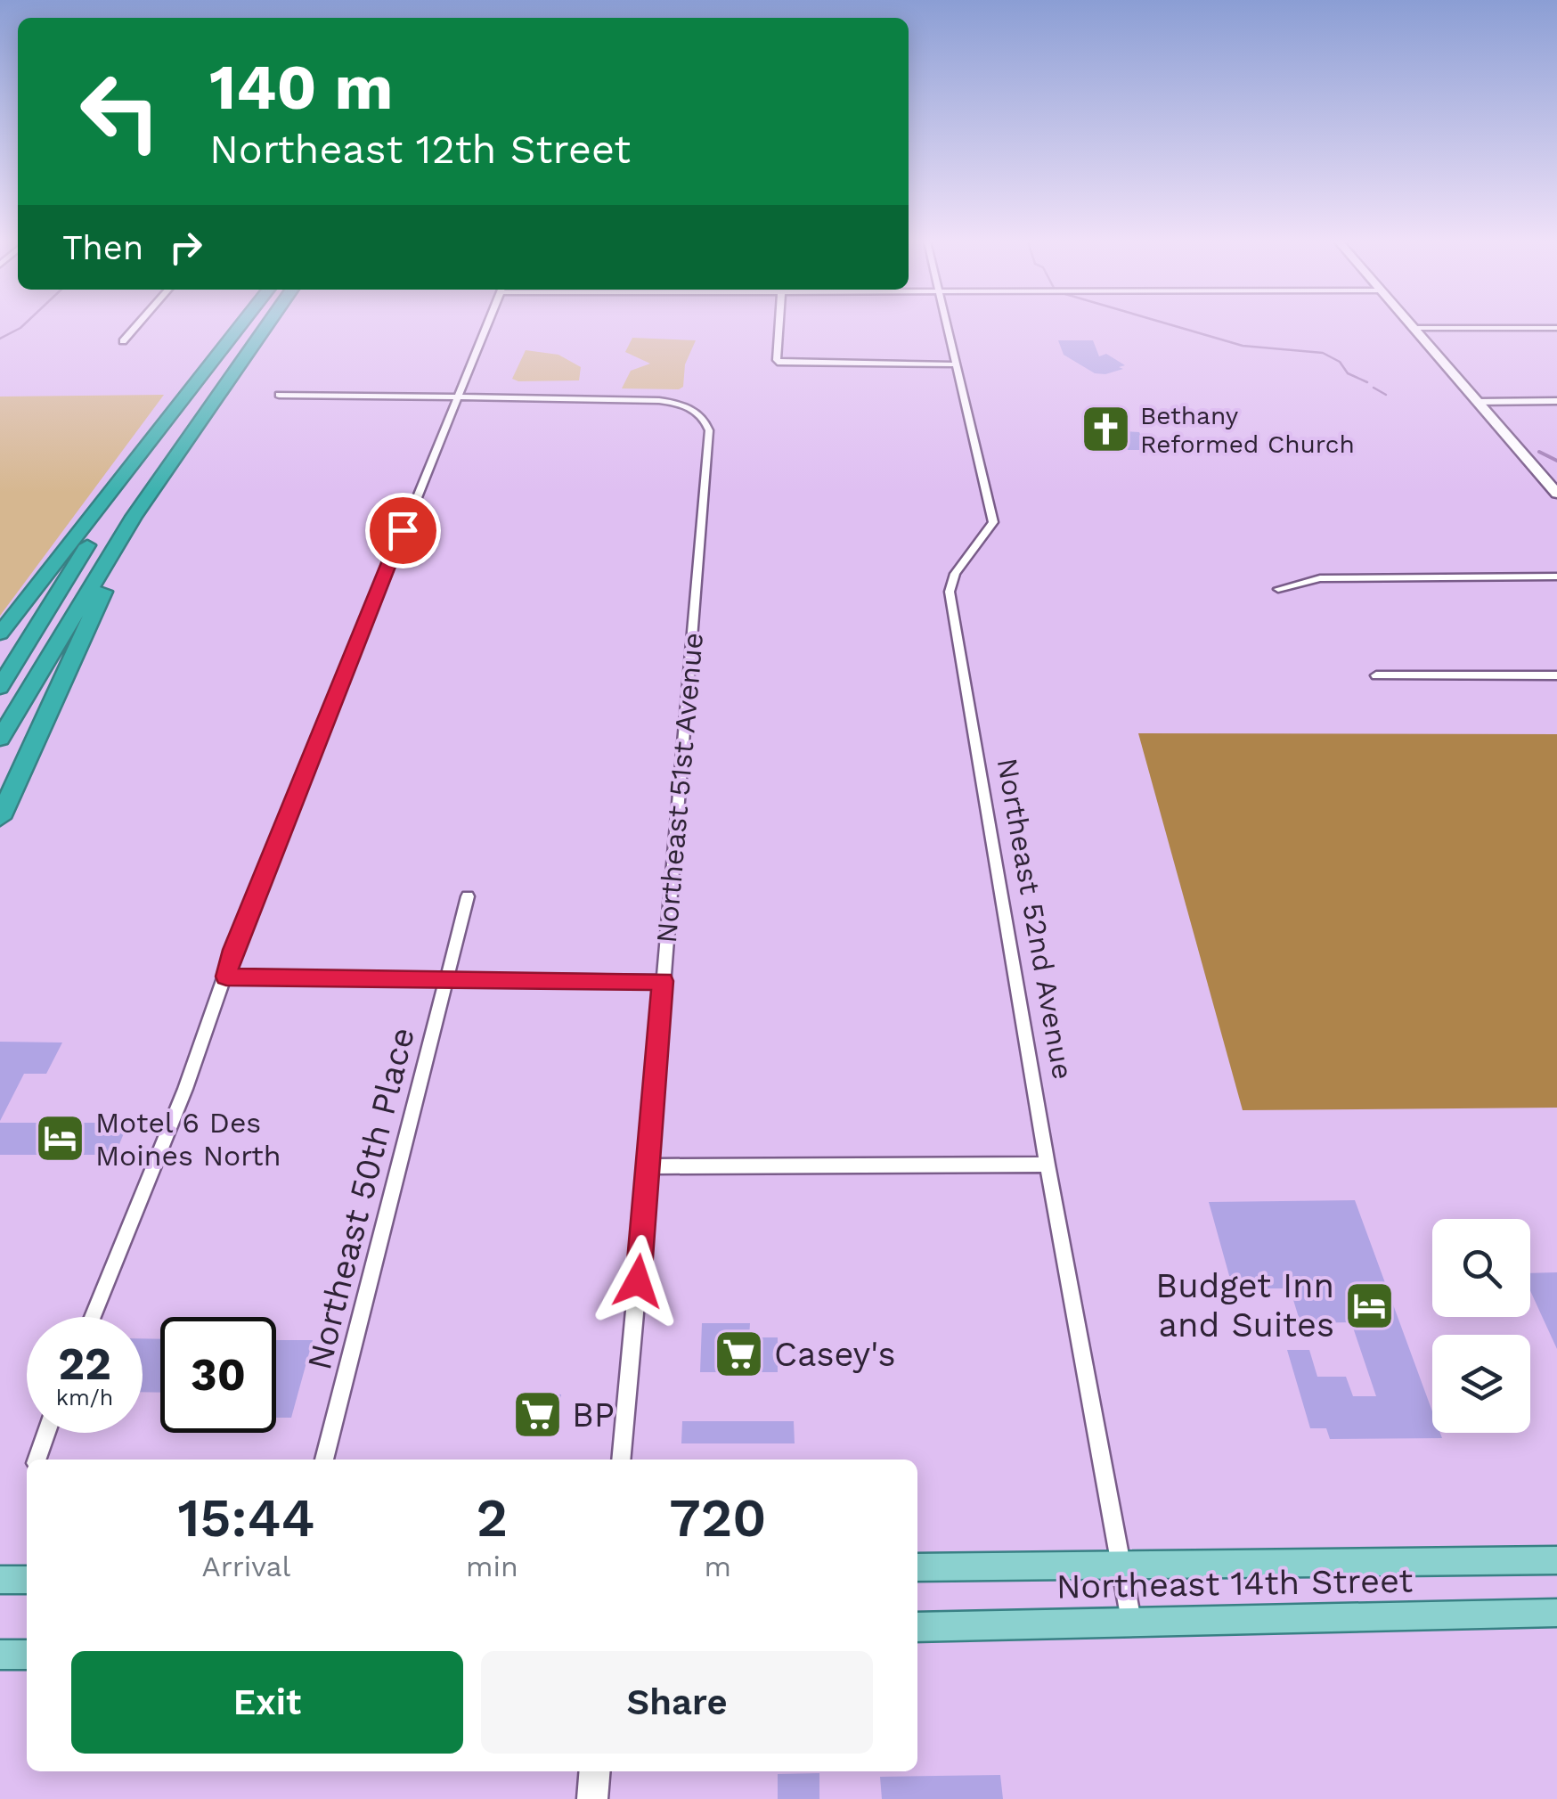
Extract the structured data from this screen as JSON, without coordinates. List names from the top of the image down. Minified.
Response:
{"streets":{"main road":["Northeast 14th Street"],"street":["Northeast 51st Avenue","Northeast 52nd Avenue","Northeast 50th Place"]},"crossings":[["Northeast 52nd Avenue","Northeast 14th Street"]],"places":{"church":["Bethany Reformed Church"],"hotel":["Motel 6 Des Moines North","Budget Inn and Suites"],"supermarket":["Casey's","BP"]},"page":{"turn":["140 m","Northeast 12th Street"],"then":"Then","speed":"22 km/h","limit":"30","eta":["15:44","Arrival","2","min","720","m"],"buttons":["Exit","Share"]}}
